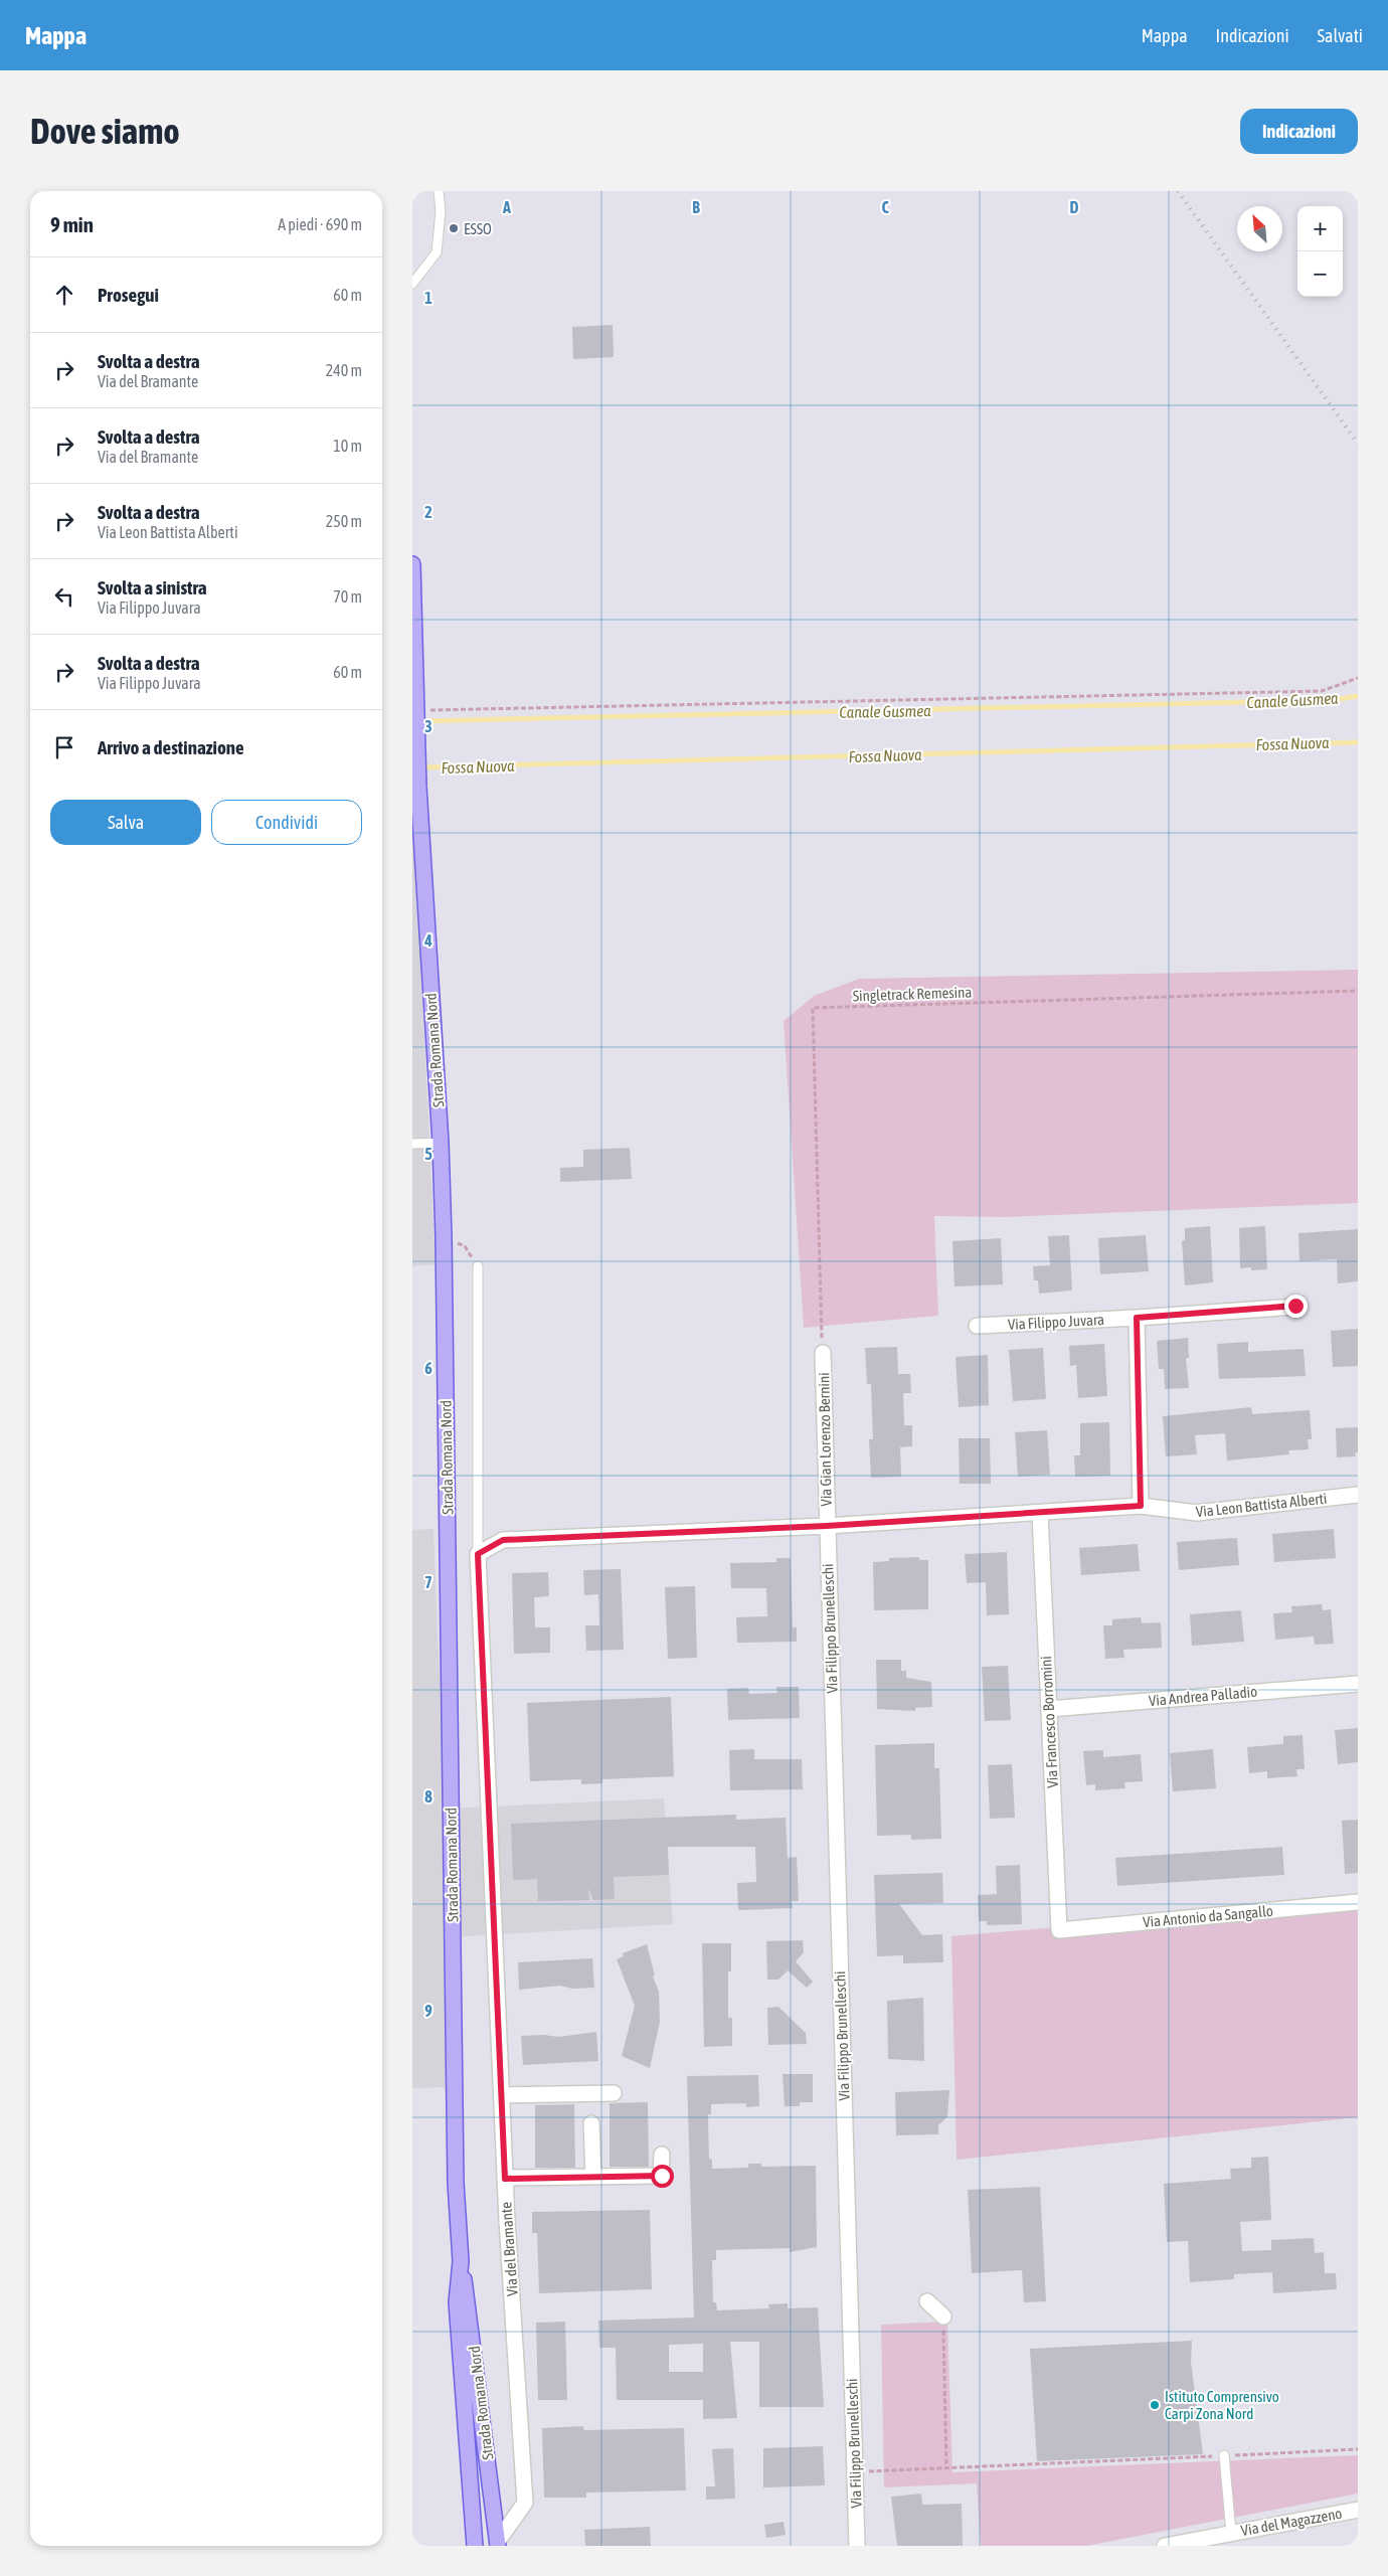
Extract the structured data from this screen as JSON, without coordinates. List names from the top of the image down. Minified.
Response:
{"streets":{"main road":["Strada Romana Nord"],"street":["Via Filippo Juvara","Via Gian Lorenzo Bernini","Via Leon Battista Alberti","Via Filippo Brunelleschi","Via Andrea Palladio","Via Francesco Borromini","Via Antonio da Sangallo","Via del Bramante","Via del Magazzeno"],"path":["Singletrack Remesina"]},"crossings":[["Singletrack Remesina","Via Gian Lorenzo Bernini"],["Strada Romana Nord","Via del Bramante"],["Via Gian Lorenzo Bernini","Via Leon Battista Alberti"],["Via Gian Lorenzo Bernini","Via Filippo Brunelleschi"],["Via Leon Battista Alberti","Via Filippo Brunelleschi"],["Via Leon Battista Alberti","Via Francesco Borromini"],["Via Leon Battista Alberti","Via del Bramante"],["Via Andrea Palladio","Via Francesco Borromini"],["Via Francesco Borromini","Via Antonio da Sangallo"]],"water":["Canale Gusmea","Fossa Nuova"],"places":["ESSO","Istituto Comprensivo Carpi Zona Nord"],"north":"top left","page":{"header":"Mappa","nav":["Mappa","Indicazioni","Salvati"],"buttons":["Indicazioni",["Salva","Condividi"]],"title":"Dove siamo","heading":["9 min","A piedi · 690 m"],"map_buttons":["+","−"],"list":[["Prosegui","60 m"],["Svolta a destra","Via del Bramante","240 m"],["Svolta a destra","Via del Bramante","10 m"],["Svolta a destra","Via Leon Battista Alberti","250 m"],["Svolta a sinistra","Via Filippo Juvara","70 m"],["Svolta a destra","Via Filippo Juvara","60 m"],"Arrivo a destinazione"]},"grid":{"columns":["A","B","C","D"],"rows":["1","2","3","4","5","6","7","8","9"]}}
